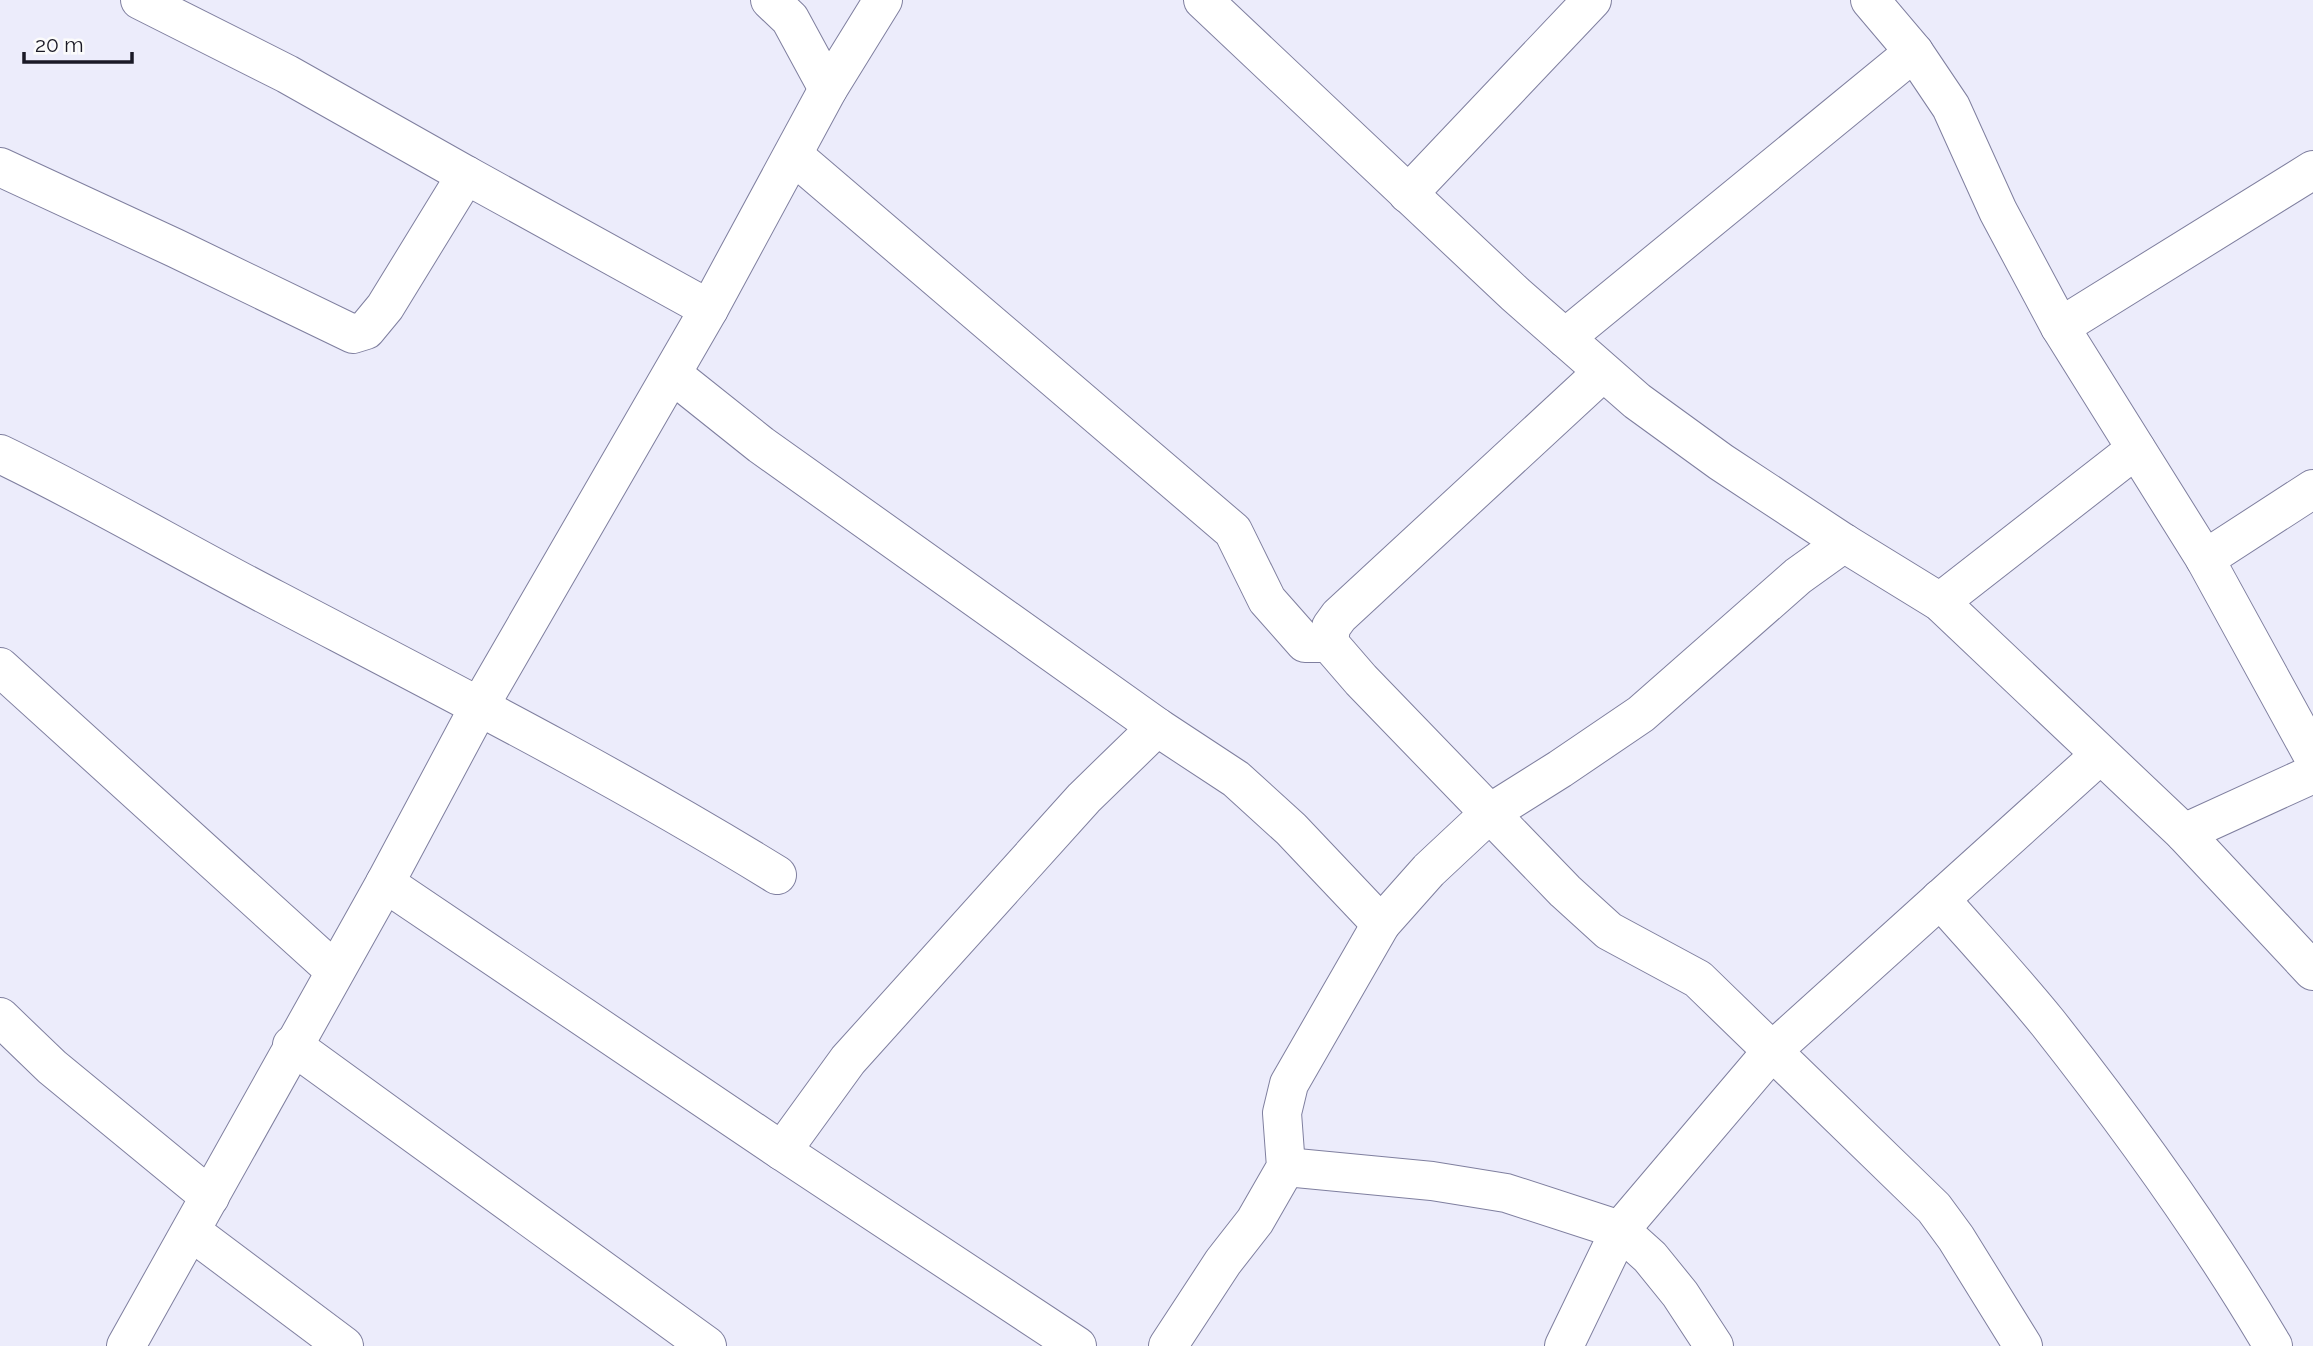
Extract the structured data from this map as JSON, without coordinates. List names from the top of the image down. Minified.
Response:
{"scale_bar":"20 m"}
